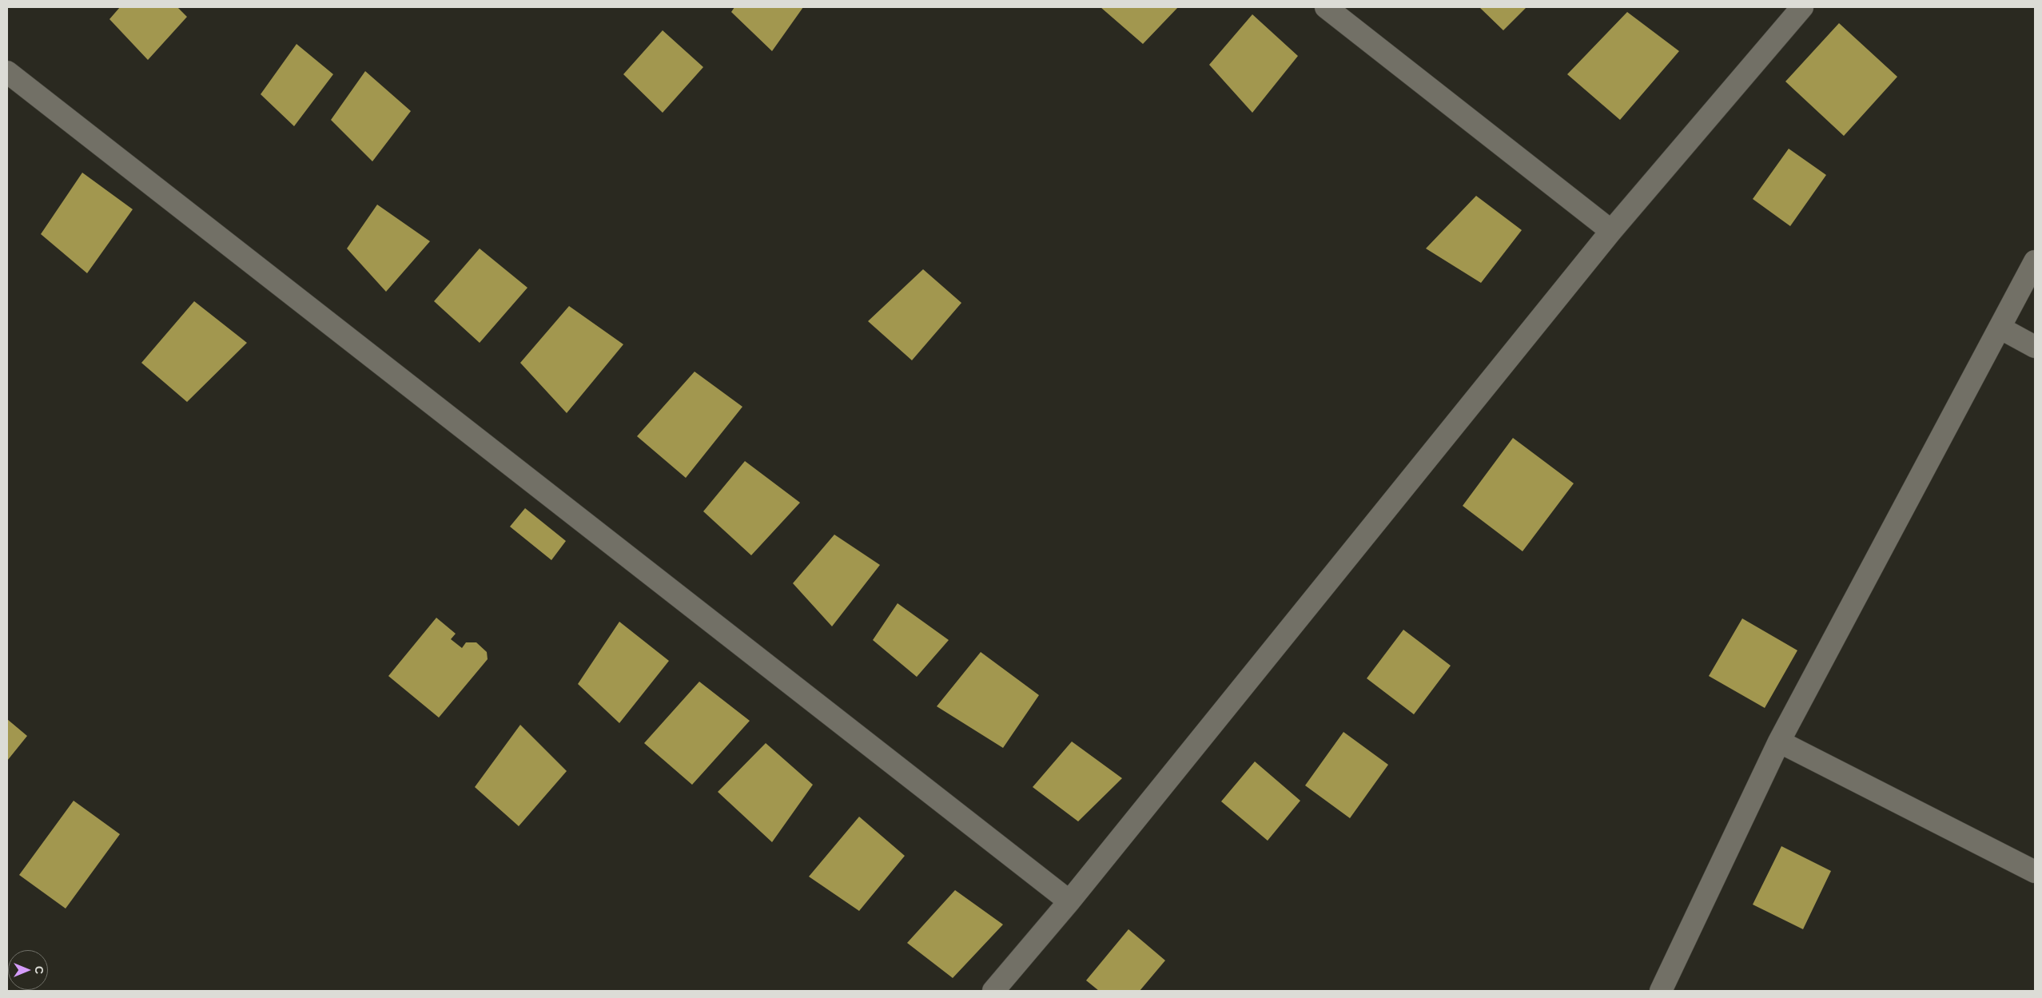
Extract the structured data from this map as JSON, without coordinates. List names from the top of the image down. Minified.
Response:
{"north":"right"}
